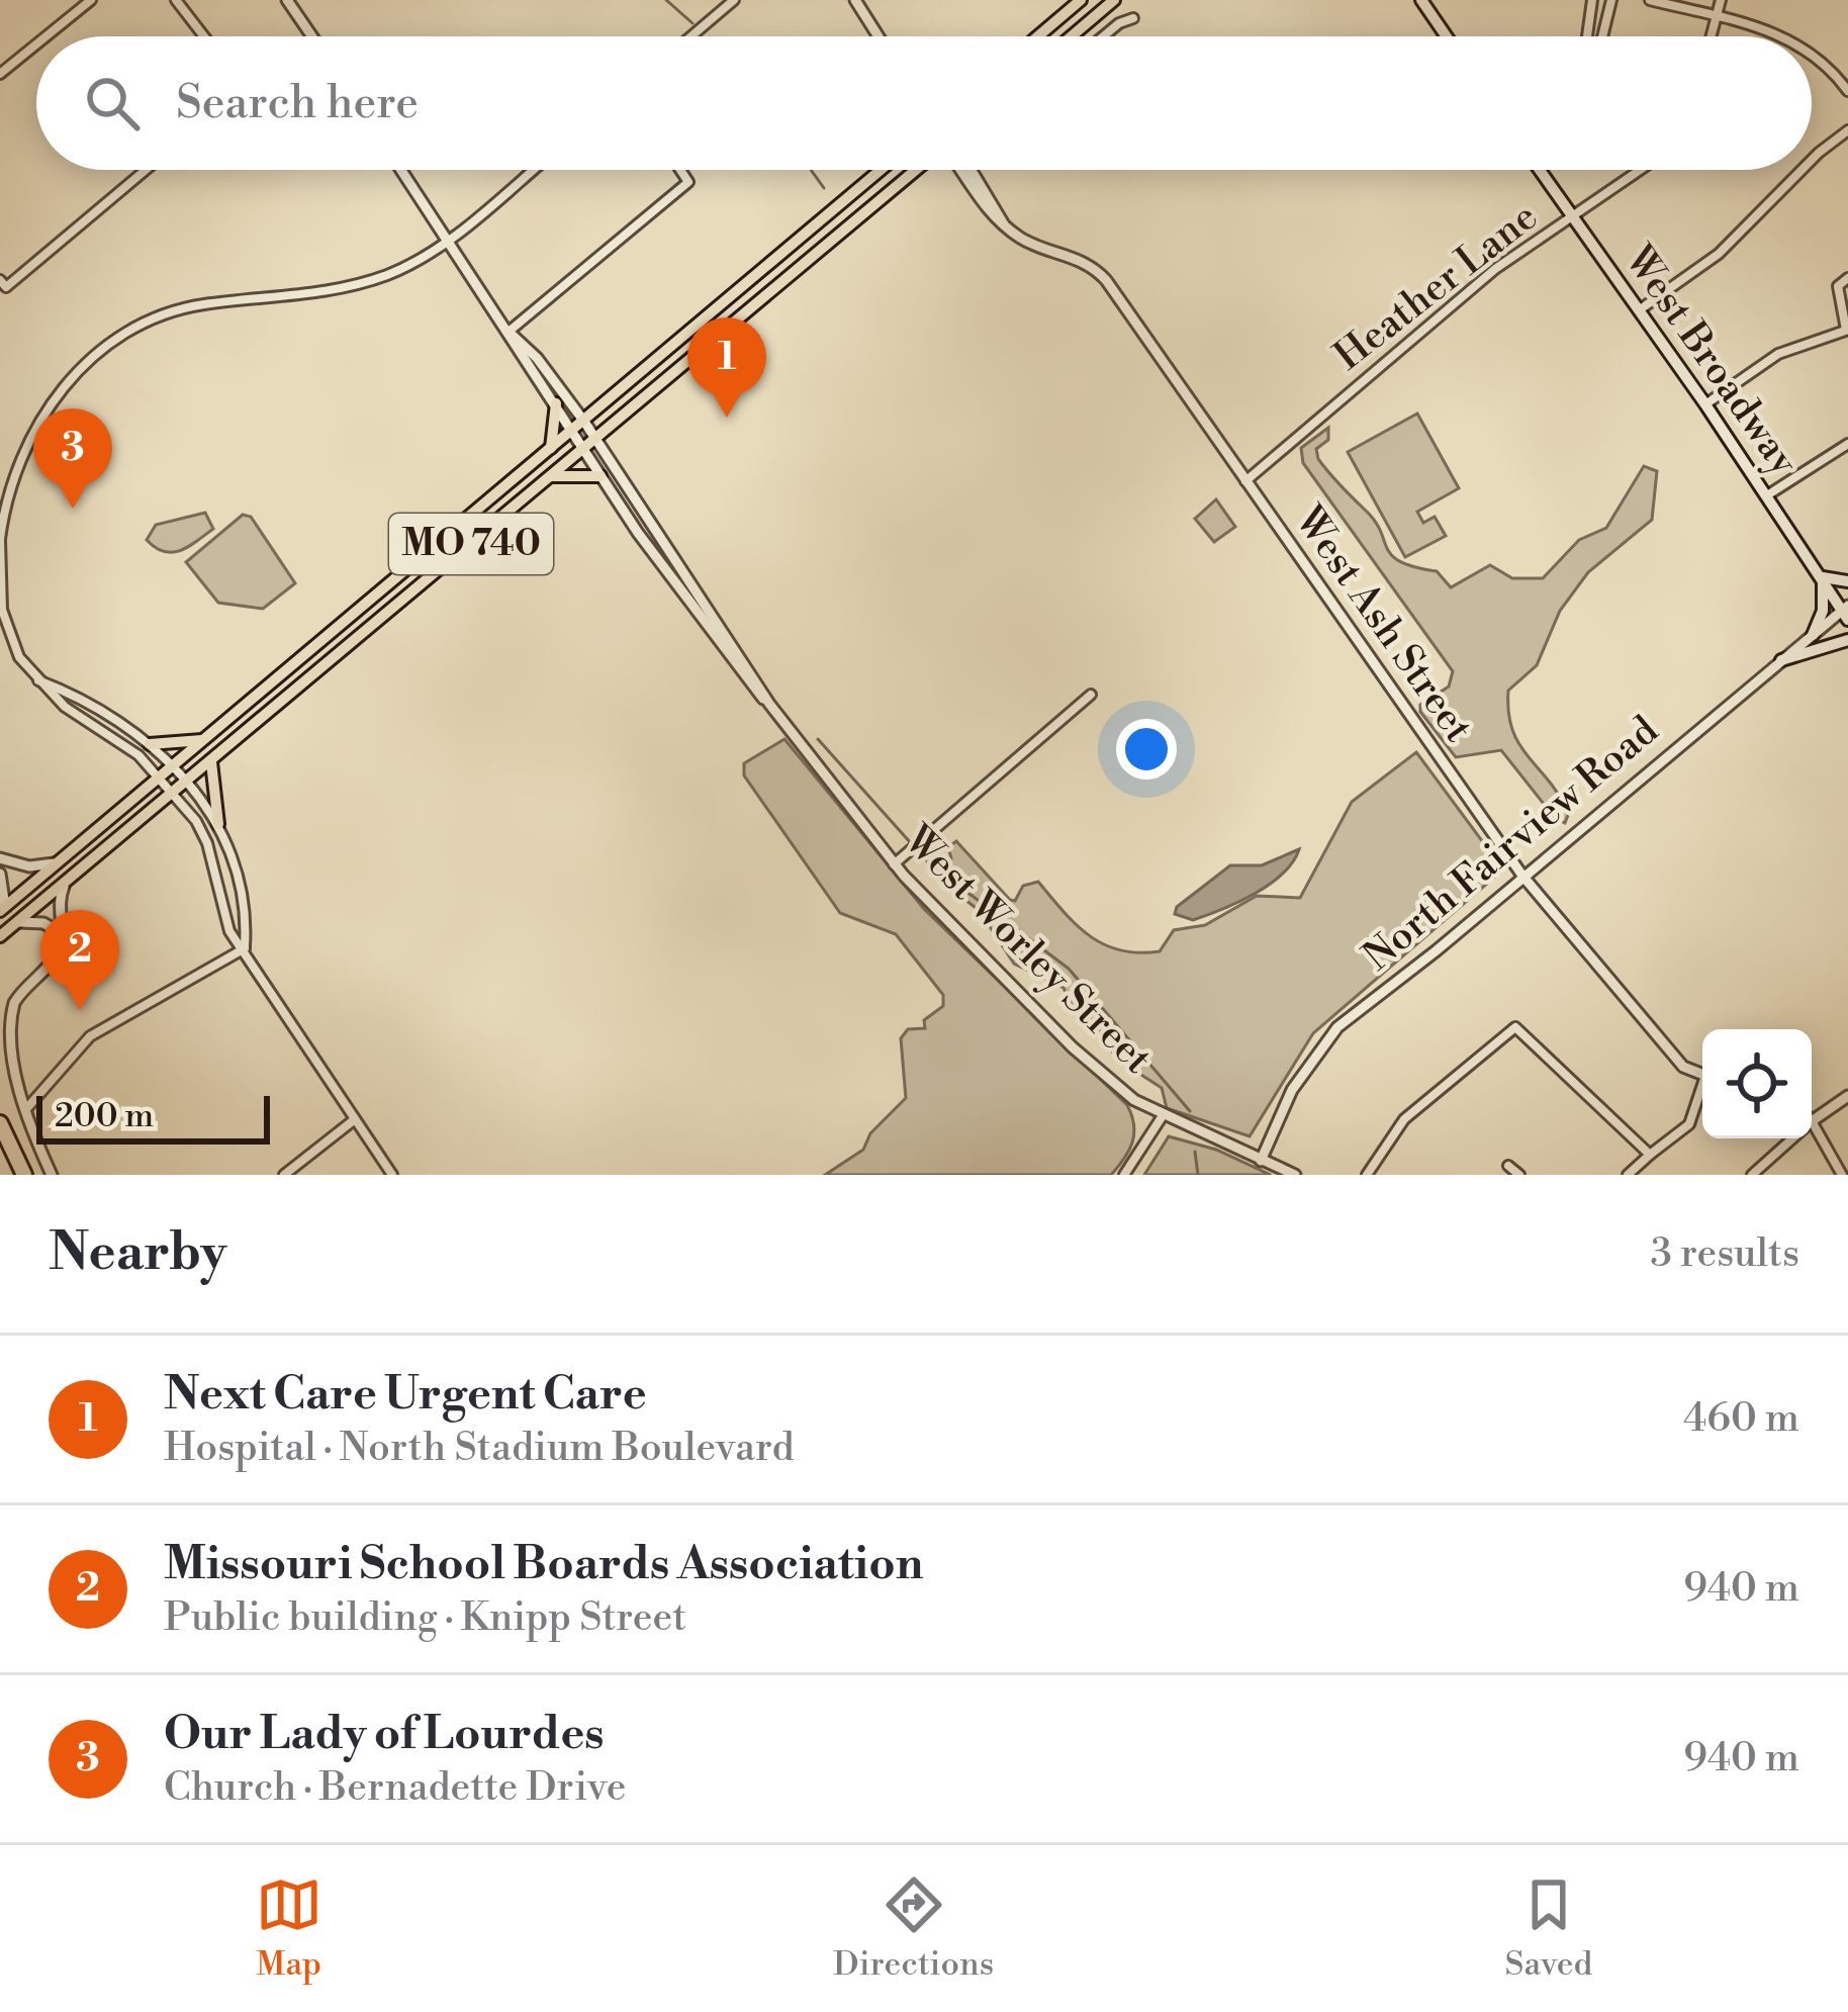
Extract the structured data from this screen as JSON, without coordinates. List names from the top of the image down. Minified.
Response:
{"streets":{"main road":["West Broadway","MO 740"],"street":["Heather Lane","West Ash Street","North Fairview Road","West Worley Street"]},"crossings":[["Heather Lane","West Broadway"],["Heather Lane","West Ash Street"],["West Broadway","North Fairview Road"],["MO 740","West Worley Street"],["West Ash Street","North Fairview Road"],["North Fairview Road","West Worley Street"]],"scale_bar":"200 m","page":{"search":"Search here","pins":["1","3","2"],"scale":"200 m","heading":["Nearby","3 results"],"list":[{"mark":"1","name":"Next Care Urgent Care","note":"Hospital · North Stadium Boulevard","value":"460 m"},{"mark":"2","name":"Missouri School Boards Association","note":"Public building · Knipp Street","value":"940 m"},{"mark":"3","name":"Our Lady of Lourdes","note":"Church · Bernadette Drive","value":"940 m"}],"nav":["Map","Directions","Saved"]}}
